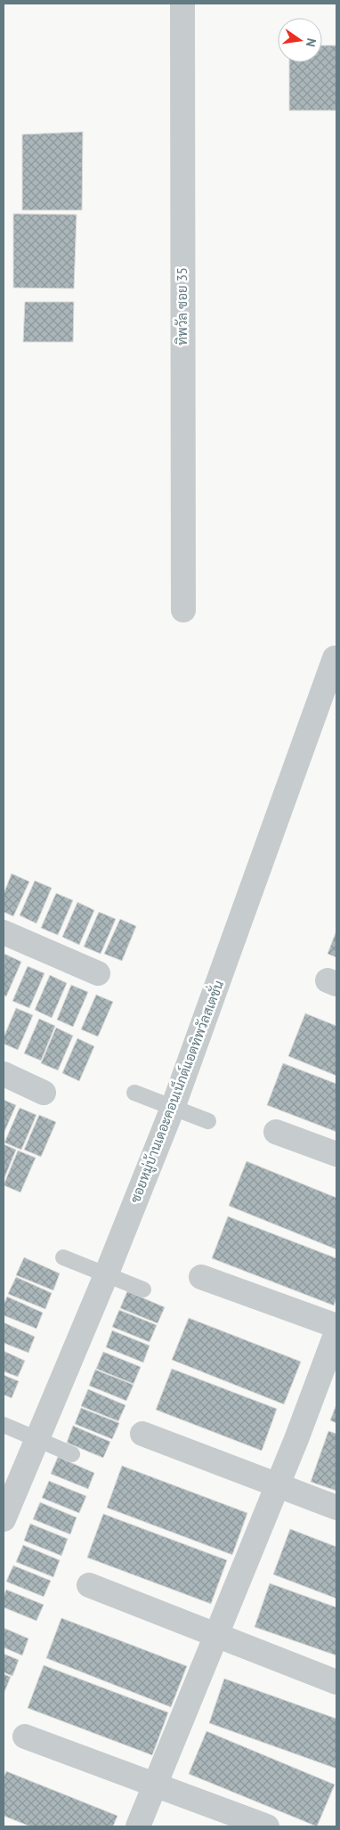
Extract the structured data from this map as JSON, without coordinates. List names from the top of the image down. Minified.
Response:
{"streets":{"street":["ทิพวัล ซอย 35","ซอยหมู่บ้านเดอะคอนเน็กต์แอตทิพวัลสเตชั่น"]},"north":"right"}
